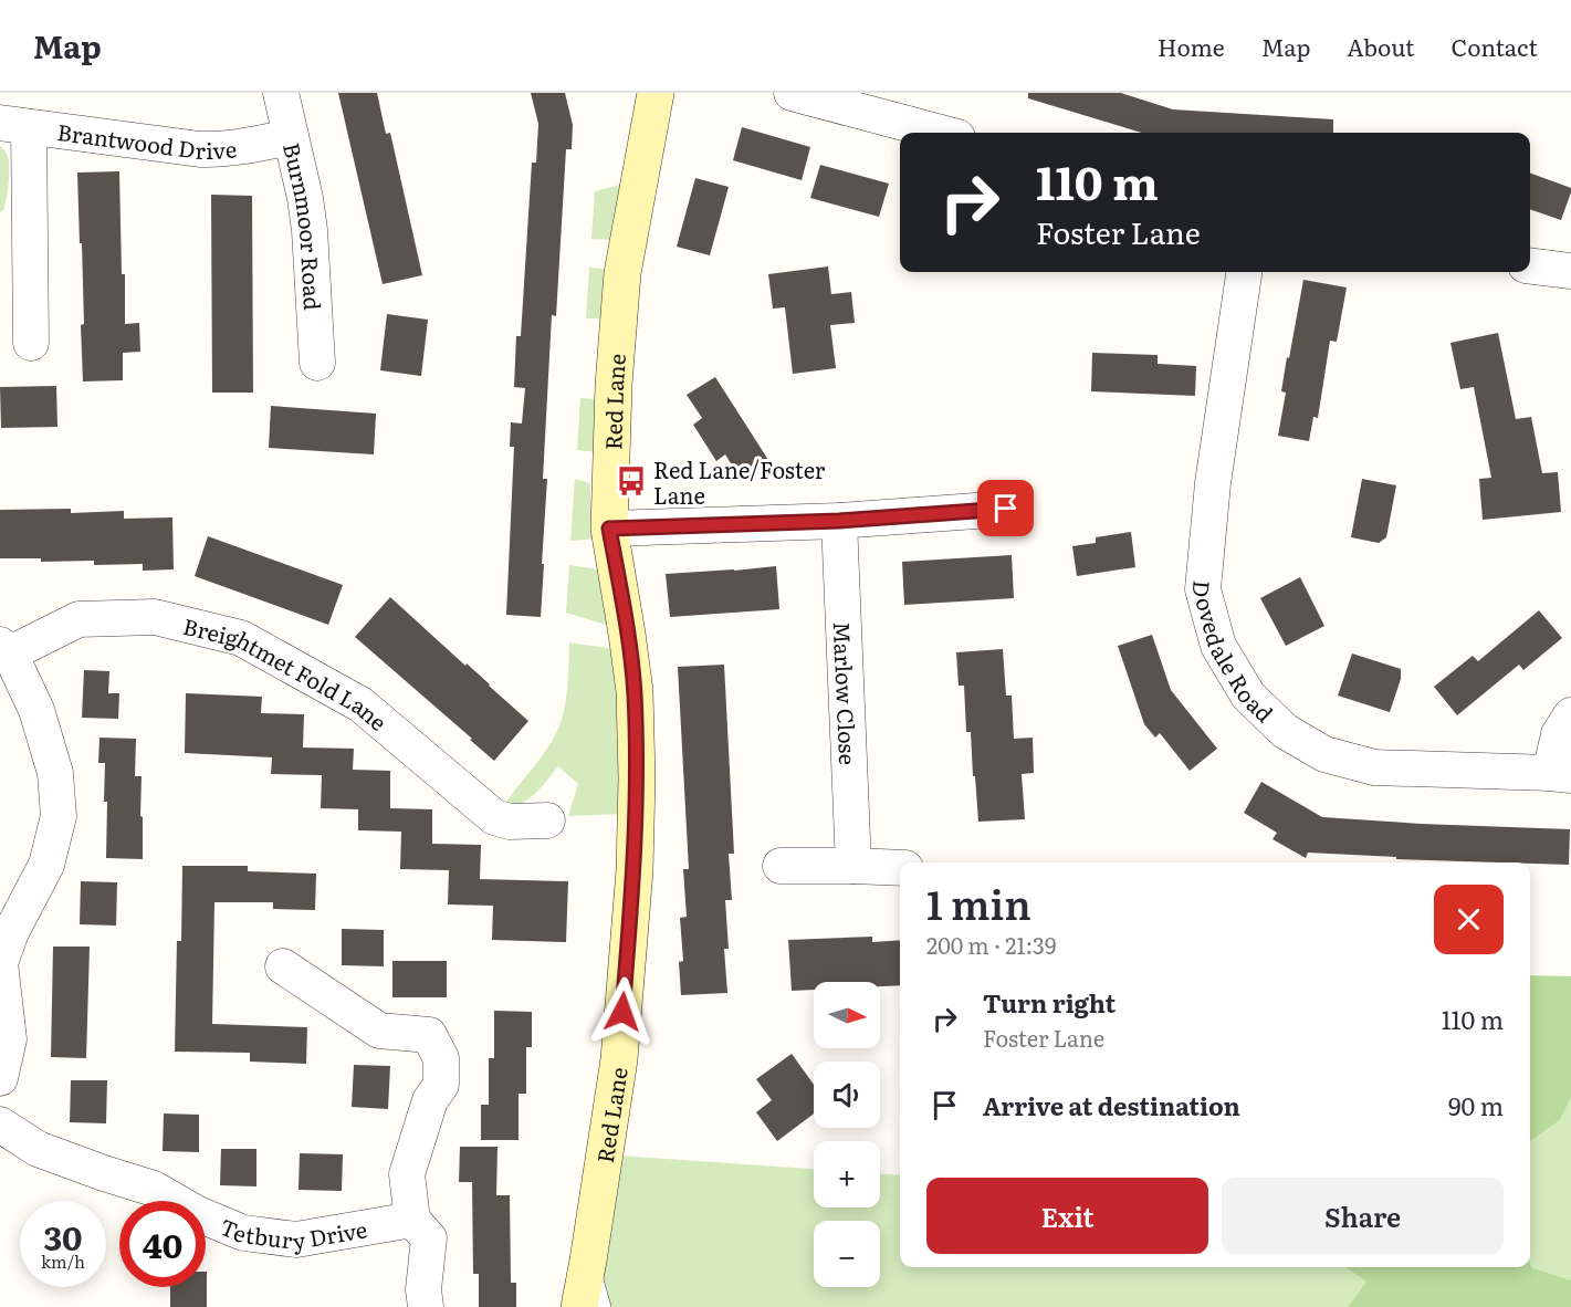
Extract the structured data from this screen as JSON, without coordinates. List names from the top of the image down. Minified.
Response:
{"streets":{"street":["Brantwood Drive","Burnmoor Road","Red Lane","Dovedale Road","Breightmet Fold Lane","Marlow Close","Tetbury Drive"]},"crossings":[["Brantwood Drive","Burnmoor Road"]],"places":{"bus stop":["Red Lane/Foster Lane"]},"north":"right","page":{"header":"Map","nav":["Home","Map","About","Contact"],"turn":["110 m","Foster Lane"],"heading":["1 min","200 m · 21:39"],"list":[{"name":"Turn right","note":"Foster Lane","value":"110 m"},{"name":"Arrive at destination","value":"90 m"}],"map_buttons":["+","−"],"buttons":["Exit","Share"],"speed":"30 km/h","limit":"40"}}
